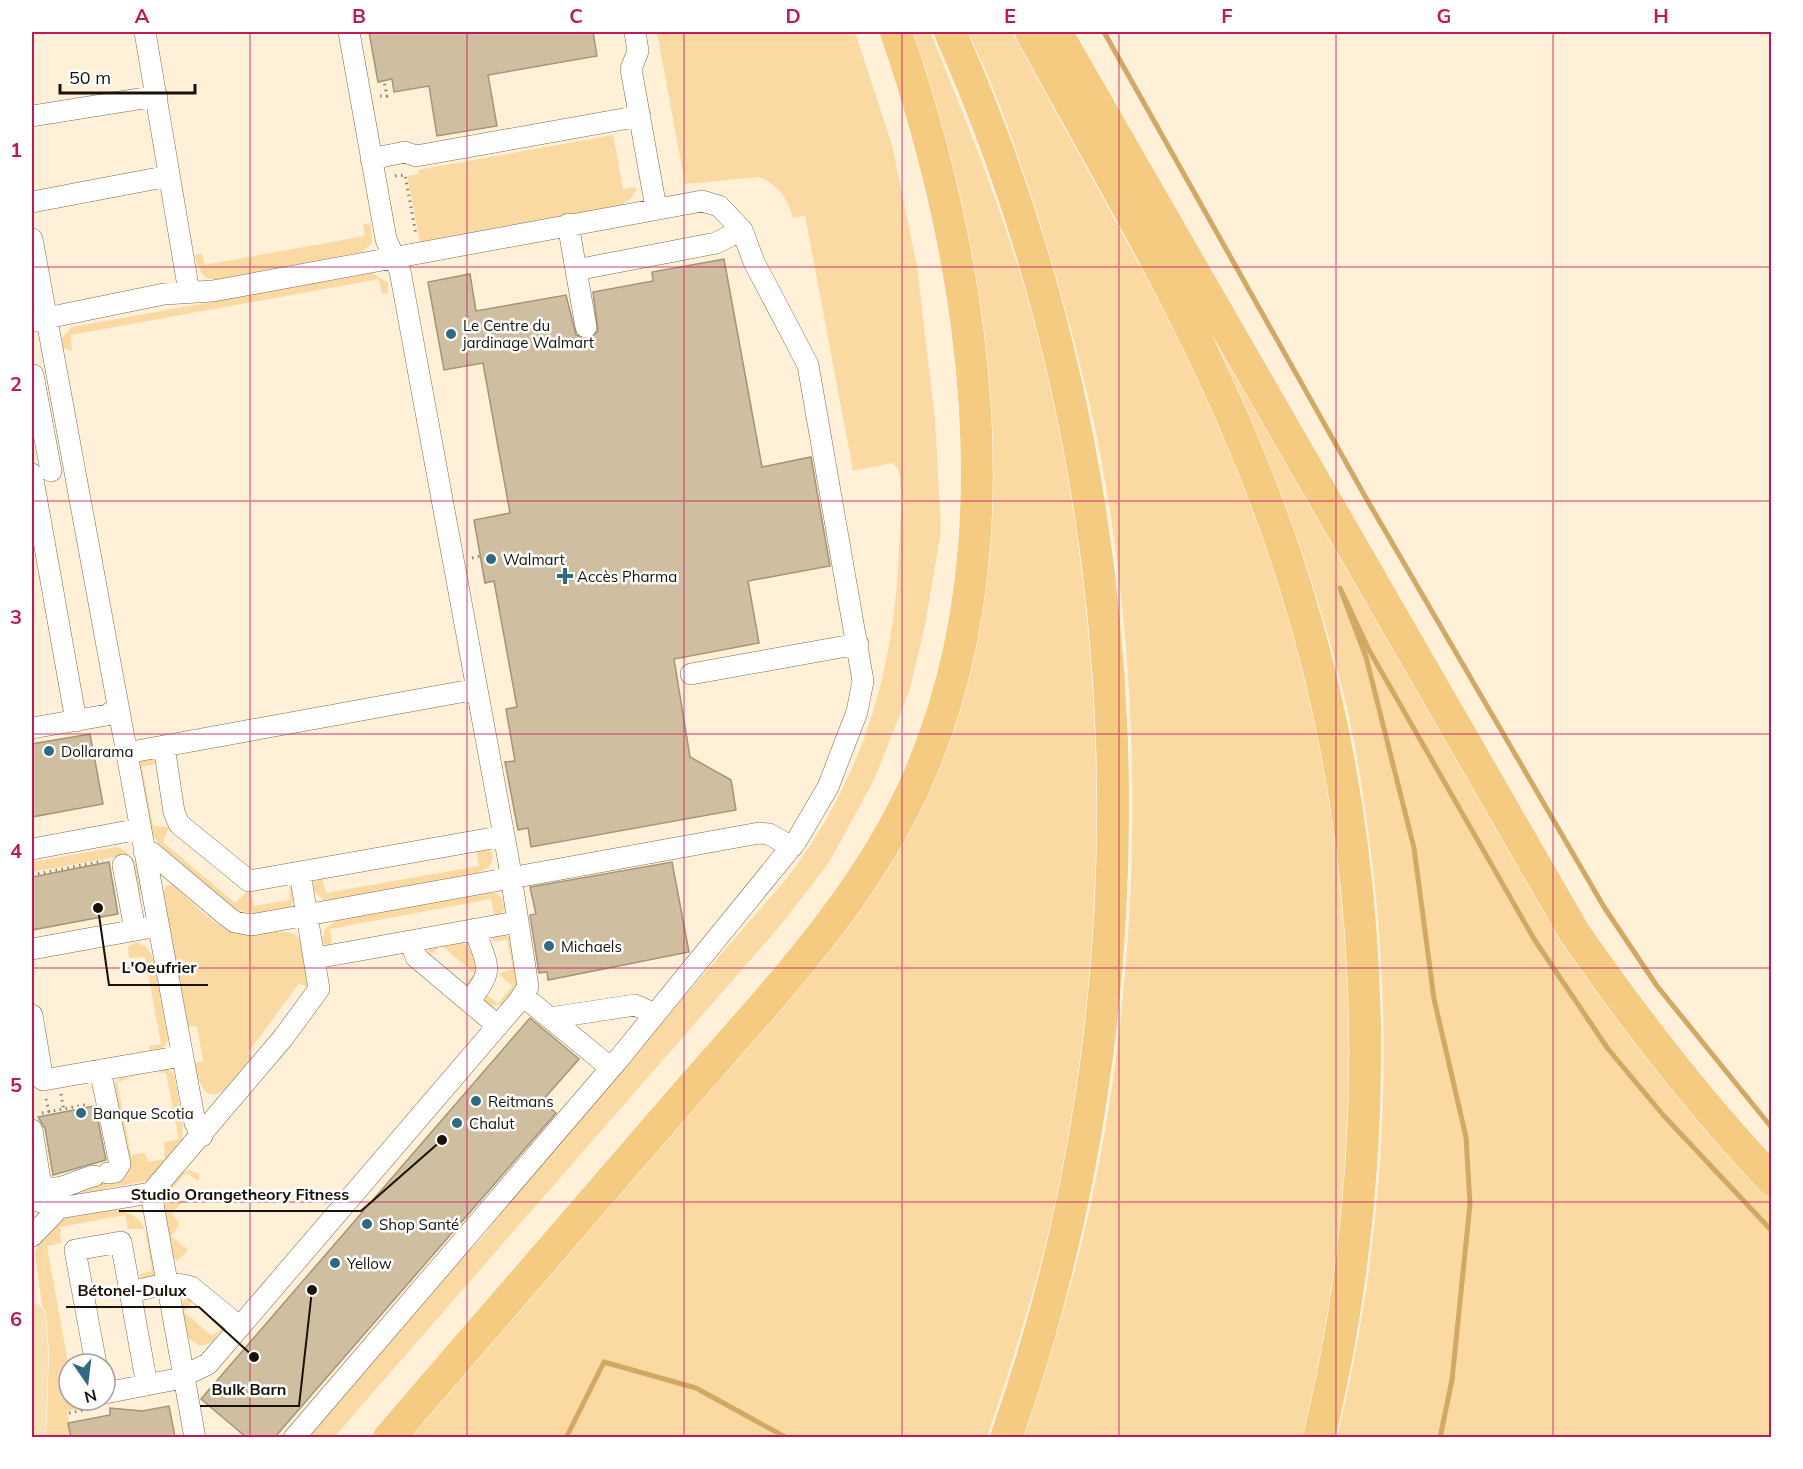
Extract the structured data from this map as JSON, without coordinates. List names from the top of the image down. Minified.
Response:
{"places":{"other":["Le Centre du jardinage Walmart","Walmart","Dollarama","L'Oeufrier","Michaels","Reitmans","Banque Scotia","Chalut","Studio Orangetheory Fitness","Shop Santé","Yellow","Bulk Barn","Bétonel-Dulux"],"health":["Accès Pharma"]},"scale_bar":"50 m","north":"bottom","grid":{"columns":["A","B","C","D","E","F","G","H"],"rows":["1","2","3","4","5","6"]}}
